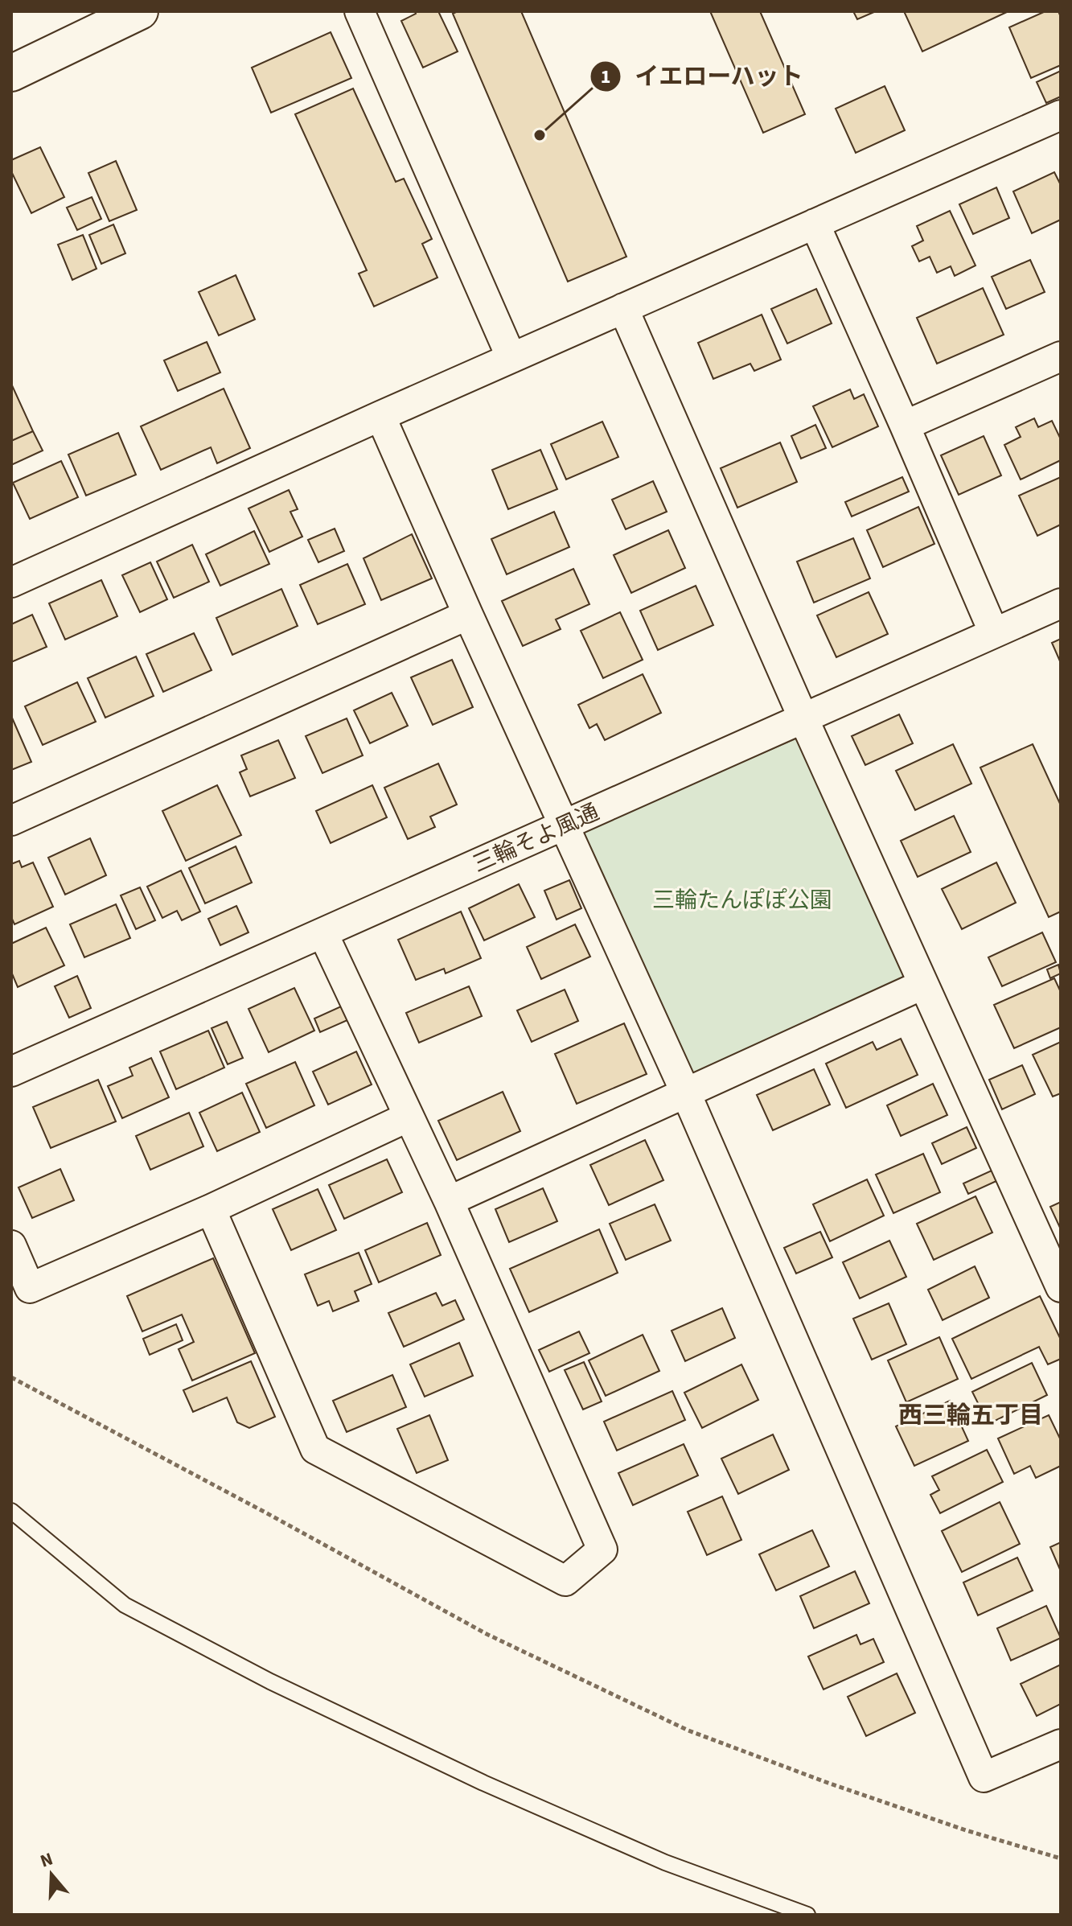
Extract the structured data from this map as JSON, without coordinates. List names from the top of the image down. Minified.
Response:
{"streets":{"street":["三輪そよ風通"]},"districts":["西三輪五丁目"],"parks":["三輪たんぽぽ公園"],"places":["イエローハット"],"north":"top"}
